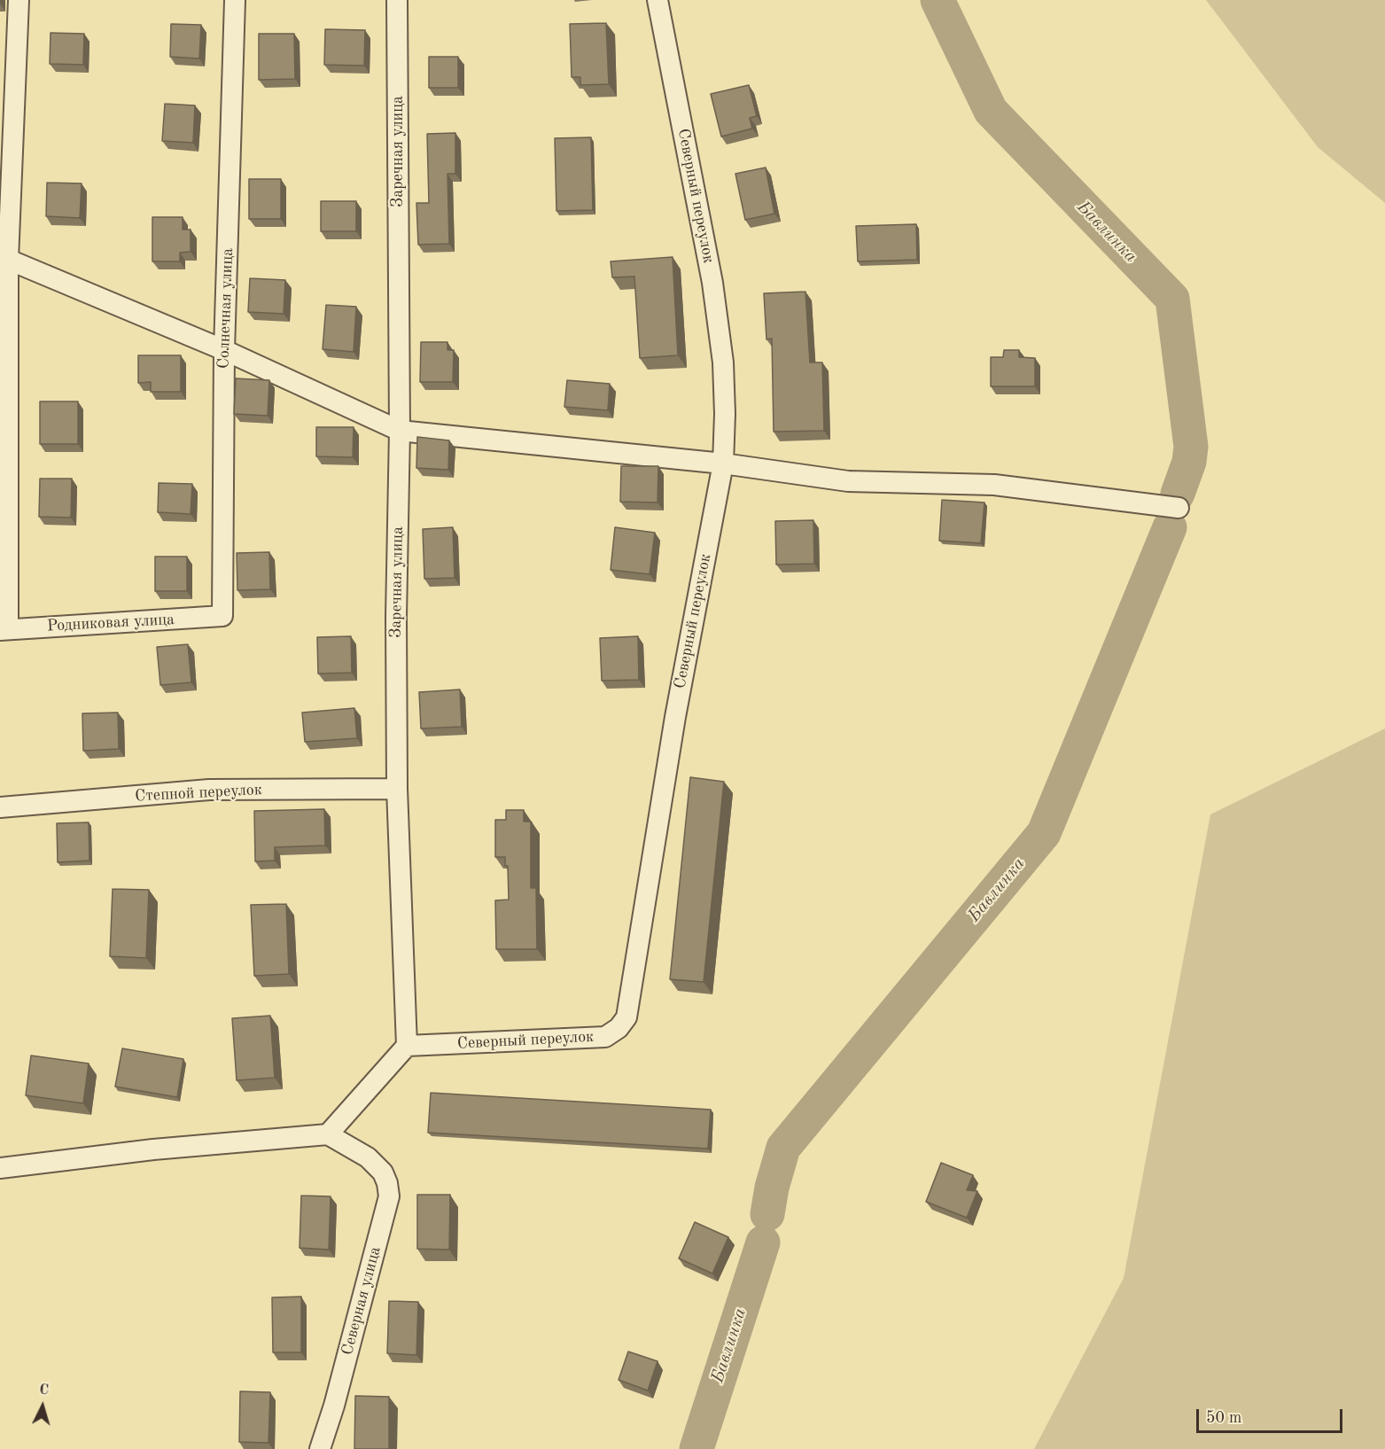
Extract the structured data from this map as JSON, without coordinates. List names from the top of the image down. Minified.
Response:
{"streets":{"street":["Заречная улица","Северный переулок","Солнечная улица","Родниковая улица","Степной переулок","Северная улица"]},"crossings":[["Заречная улица","Северный переулок"],["Заречная улица","Степной переулок"],["Солнечная улица","Родниковая улица"]],"water":["Бавлинка"],"scale_bar":"50 m","north":"top"}
